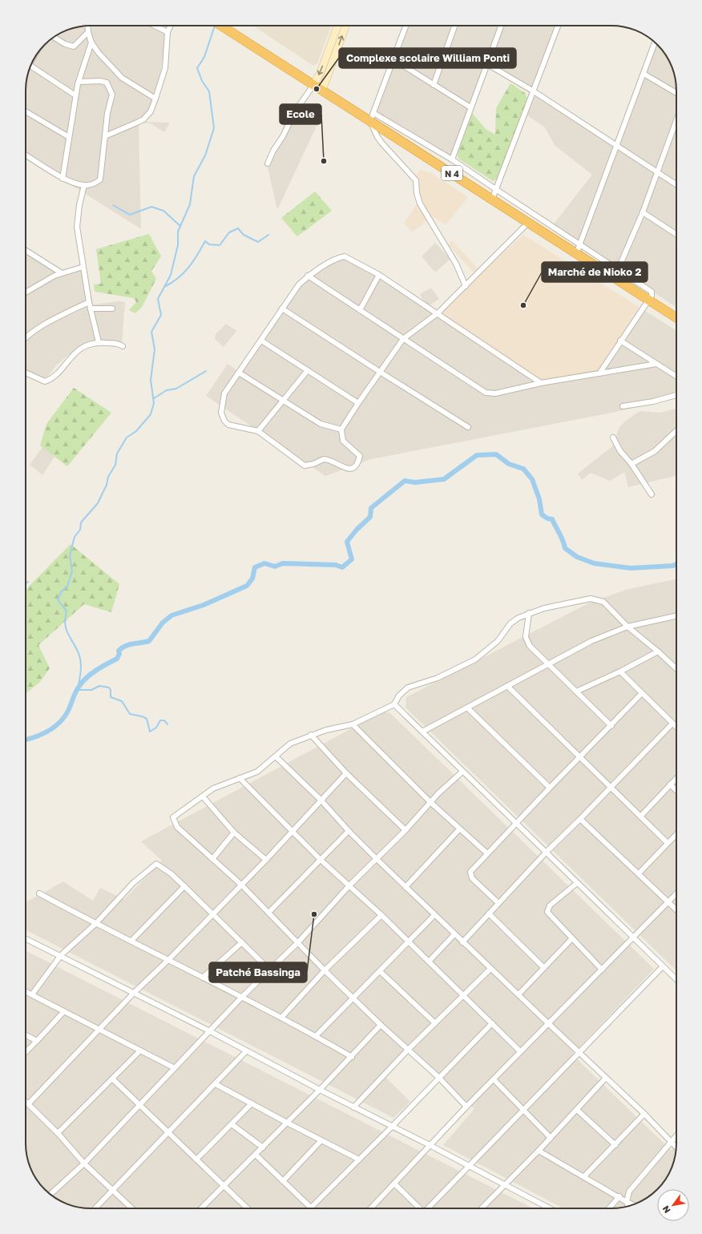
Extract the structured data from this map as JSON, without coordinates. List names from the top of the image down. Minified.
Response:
{"streets":{"highway":["N 4"]},"places":["Complexe scolaire William Ponti","Ecole","Marché de Nioko 2","Patché Bassinga"],"north":"bottom left"}
